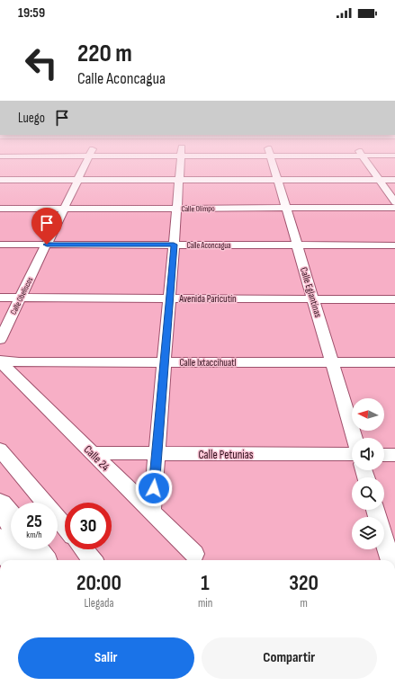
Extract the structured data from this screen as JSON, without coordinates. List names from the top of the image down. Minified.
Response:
{"streets":{"street":["Calle Olimpo","Calle Aconcagua","Calle Eglantinas","Calle Obeliscos","Avenida Paricutín","Calle Ixtaccihuatl","Calle Petunias","Calle 24"]},"crossings":[["Calle Olimpo","Calle Eglantinas"],["Calle Olimpo","Calle Obeliscos"],["Calle Aconcagua","Calle Eglantinas"],["Calle Aconcagua","Calle Obeliscos"],["Calle Eglantinas","Avenida Paricutín"],["Calle Eglantinas","Calle Ixtaccihuatl"],["Calle Obeliscos","Avenida Paricutín"],["Calle Ixtaccihuatl","Calle 24"],["Calle Petunias","Calle 24"]],"north":"left","page":{"status":"19:59","turn":["220 m","Calle Aconcagua"],"then":"Luego","speed":"25 km/h","limit":"30","eta":["20:00","Llegada","1","min","320","m"],"buttons":["Salir","Compartir"]}}
